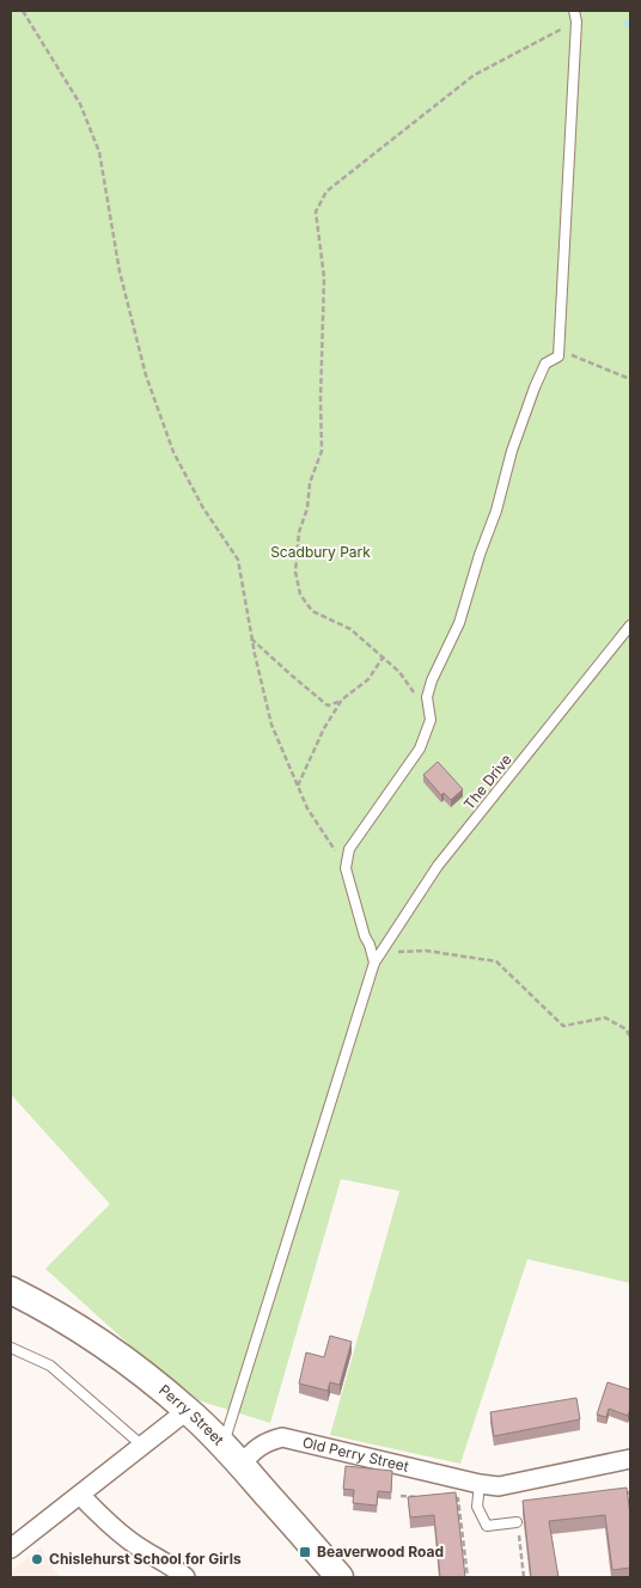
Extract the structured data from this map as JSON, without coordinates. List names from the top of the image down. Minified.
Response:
{"streets":{"main road":["Perry Street"],"street":["Old Perry Street"],"lane":["The Drive"]},"crossings":[["The Drive","Perry Street"],["Perry Street","Old Perry Street"]],"parks":["Scadbury Park"],"places":{"transit":["Beaverwood Road"],"other":["Chislehurst School for Girls"]}}
